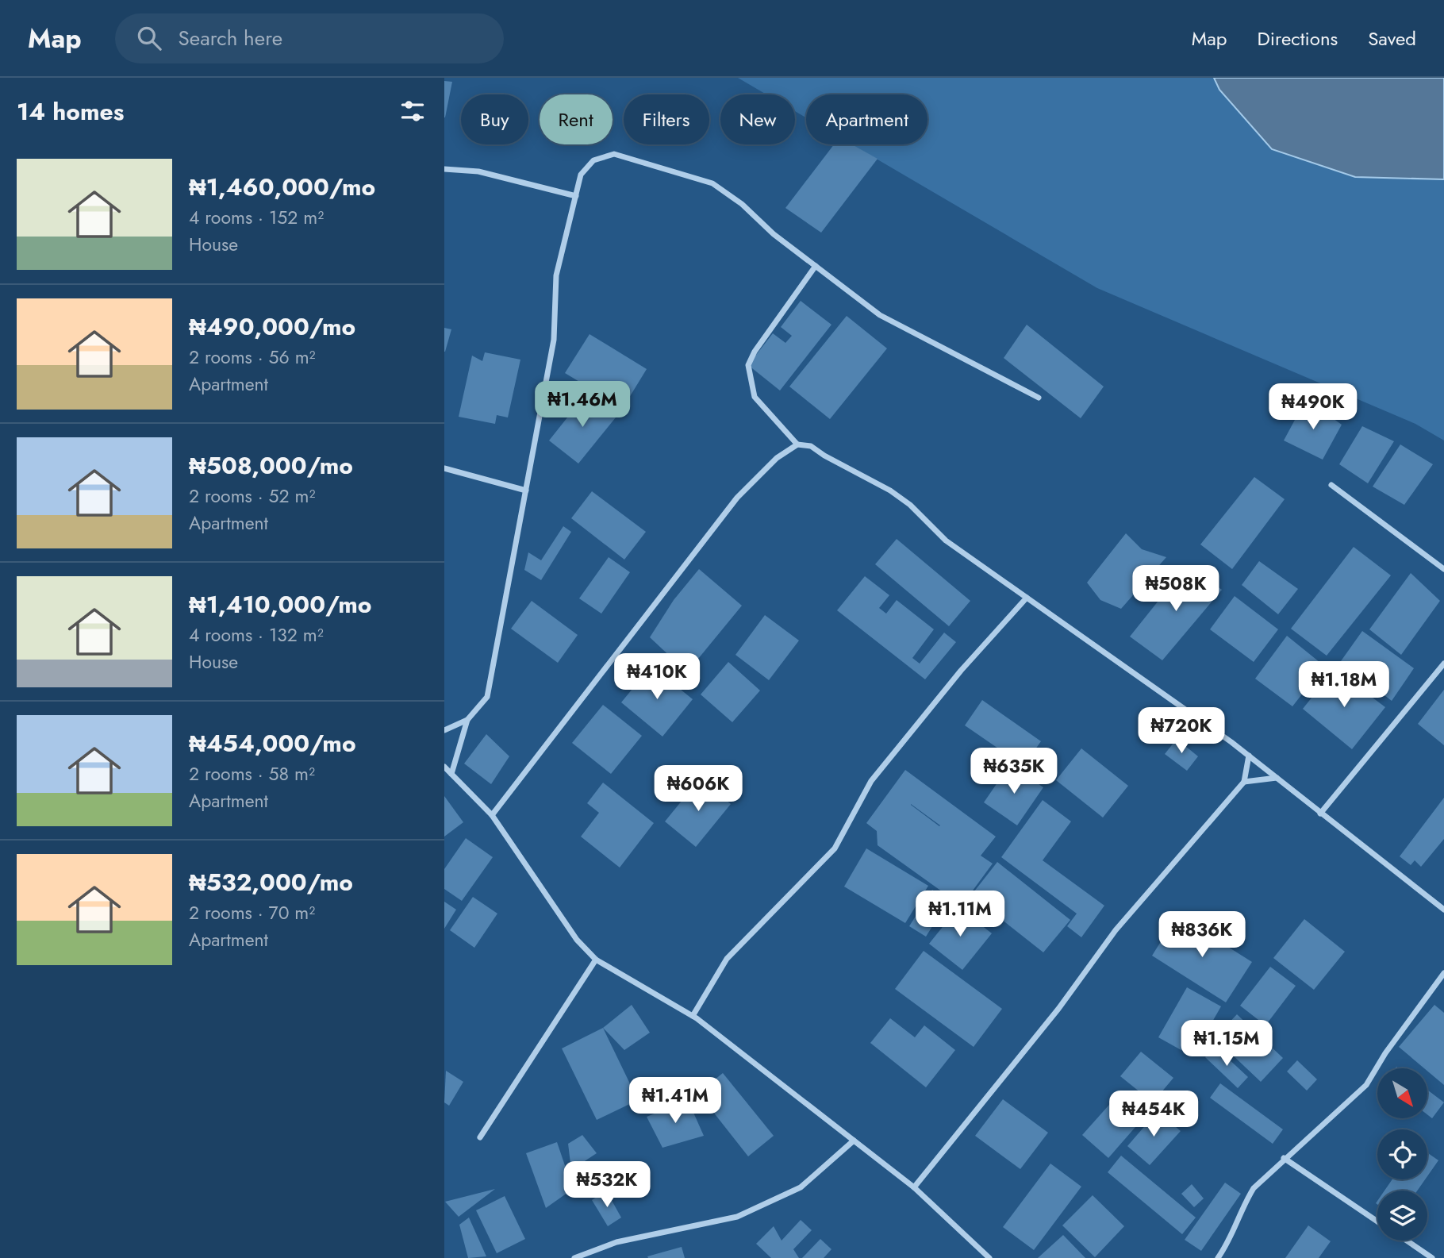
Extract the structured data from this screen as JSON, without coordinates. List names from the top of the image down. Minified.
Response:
{"north":"bottom right","page":{"header":"Map","search":"Search here","nav":["Map","Directions","Saved"],"heading":"14 homes","chip":["Buy","Rent","Filters","New","Apartment"],"list":[{"name":"₦1,460,000/mo","note":"4 rooms · 152 m² · House"},{"name":"₦490,000/mo","note":"2 rooms · 56 m² · Apartment"},{"name":"₦508,000/mo","note":"2 rooms · 52 m² · Apartment"},{"name":"₦1,410,000/mo","note":"4 rooms · 132 m² · House"},{"name":"₦454,000/mo","note":"2 rooms · 58 m² · Apartment"},{"name":"₦532,000/mo","note":"2 rooms · 70 m² · Apartment"}],"price":["₦1.46M","₦490K","₦508K","₦410K","₦1.18M","₦720K","₦635K","₦606K","₦1.11M","₦836K","₦1.15M","₦1.41M","₦454K","₦532K"]}}
